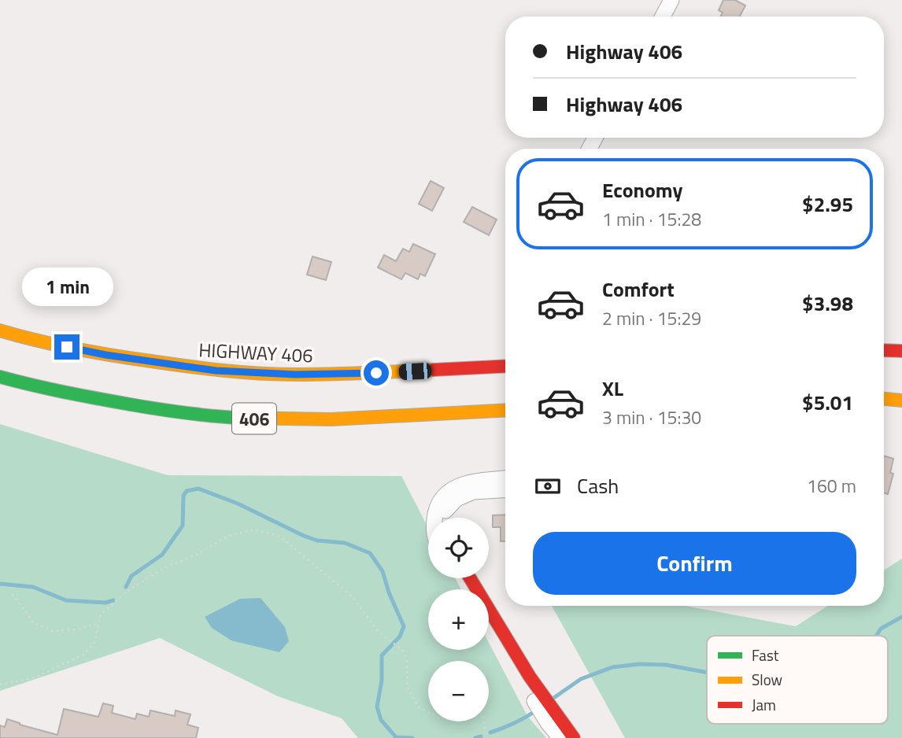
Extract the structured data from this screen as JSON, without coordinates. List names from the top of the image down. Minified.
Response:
{"streets":{"main road":["HIGHWAY 406","406"]},"legend":["Fast","Slow","Jam"],"page":{"banner":["Highway 406","Highway 406"],"list":[{"name":"Economy","note":"1 min · 15:28","value":"$2.95"},{"name":"Comfort","note":"2 min · 15:29","value":"$3.98"},{"name":"XL","note":"3 min · 15:30","value":"$5.01"}],"bubble":"1 min","pay":["Cash","160 m"],"map_buttons":["+","−"],"buttons":"Confirm"}}
